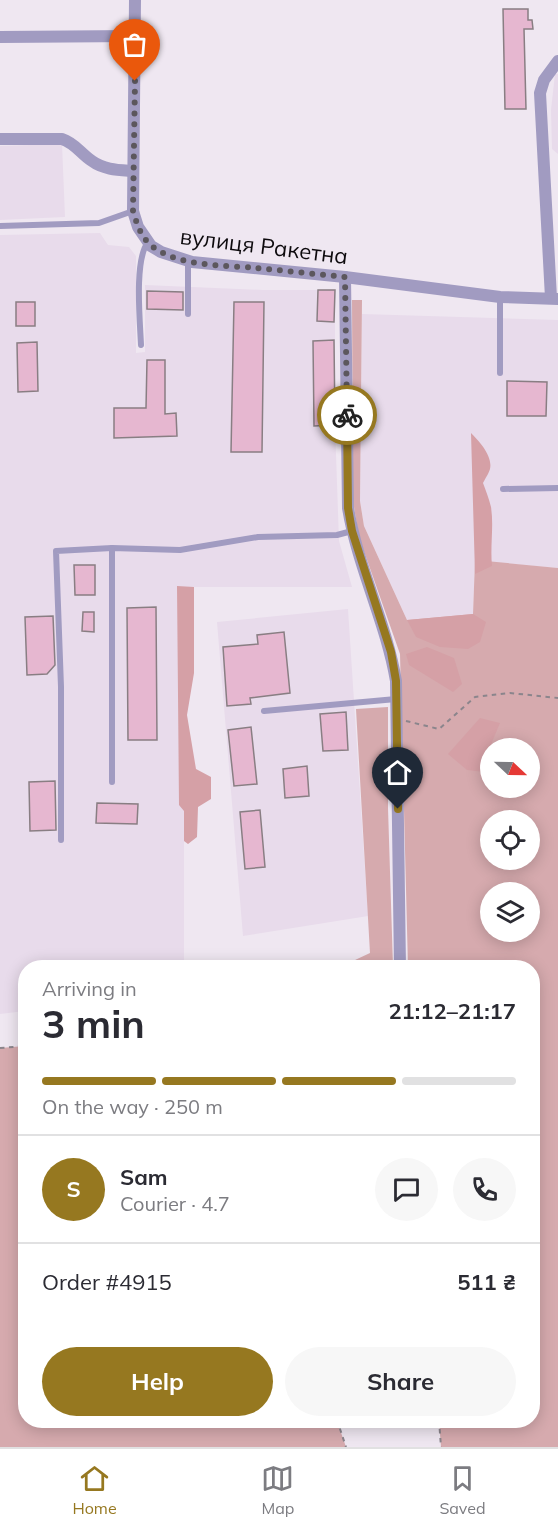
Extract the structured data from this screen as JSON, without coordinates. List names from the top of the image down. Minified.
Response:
{"streets":{"street":["вулиця Ракетна"]},"north":"right","page":{"heading":["3 min","Arriving in","21:12–21:17"],"panel":["Sam","Courier · 4.7","Order #4915","511 ₴"],"bar":"On the way · 250 m","round":"S","buttons":["Help","Share"],"tabs":["Home","Map","Saved"]}}
